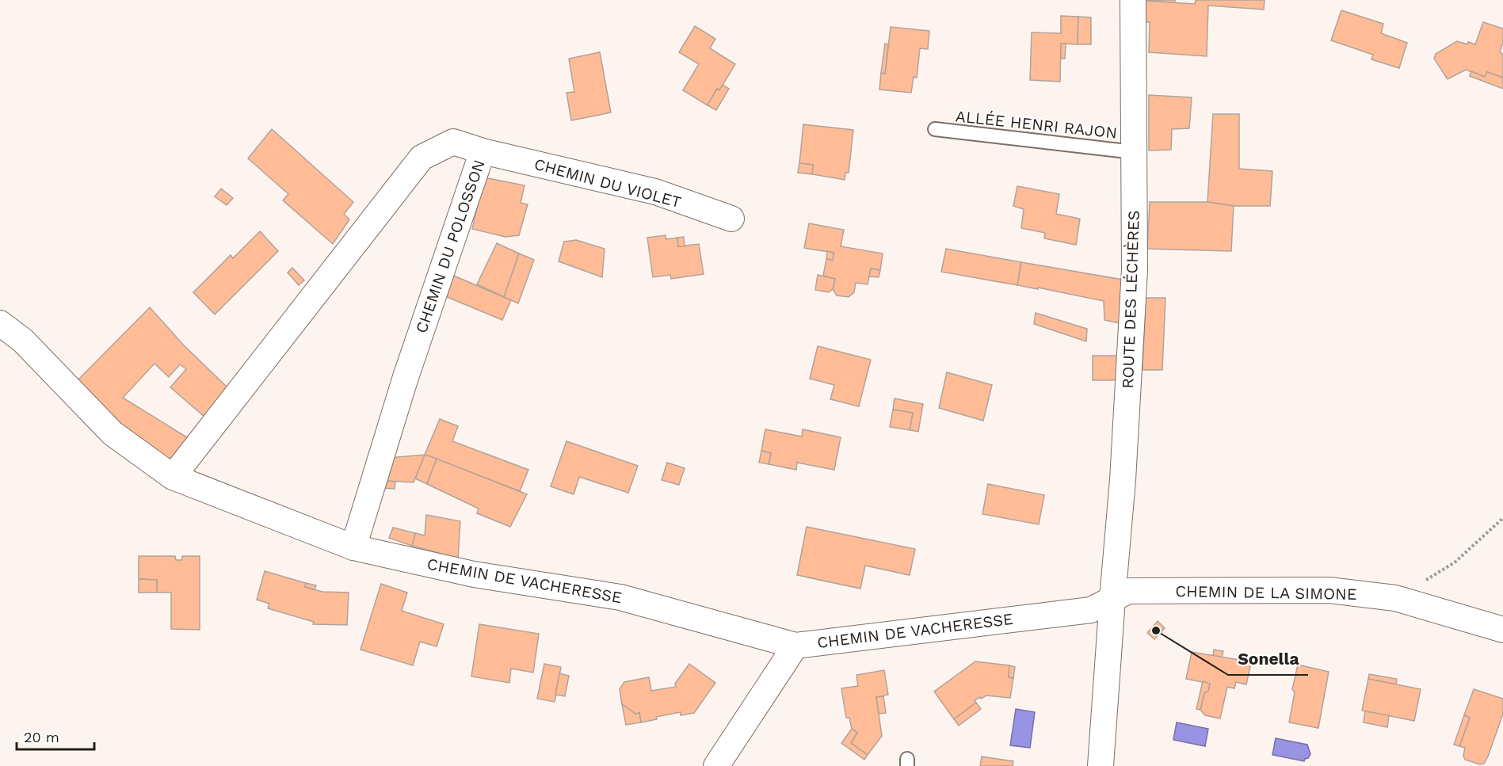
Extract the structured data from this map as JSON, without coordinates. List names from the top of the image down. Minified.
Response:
{"streets":{"street":["CHEMIN DU VIOLET","CHEMIN DU POLOSSON","ROUTE DES LÉCHÈRES","CHEMIN DE VACHERESSE","CHEMIN DE LA SIMONE"],"lane":["ALLÉE HENRI RAJON"]},"crossings":[["ALLÉE HENRI RAJON","ROUTE DES LÉCHÈRES"],["CHEMIN DU VIOLET","CHEMIN DU POLOSSON"],["CHEMIN DU POLOSSON","CHEMIN DE VACHERESSE"],["ROUTE DES LÉCHÈRES","CHEMIN DE VACHERESSE"],["ROUTE DES LÉCHÈRES","CHEMIN DE LA SIMONE"],["CHEMIN DE VACHERESSE","CHEMIN DE LA SIMONE"]],"places":["Sonella"],"scale_bar":"20 m"}
